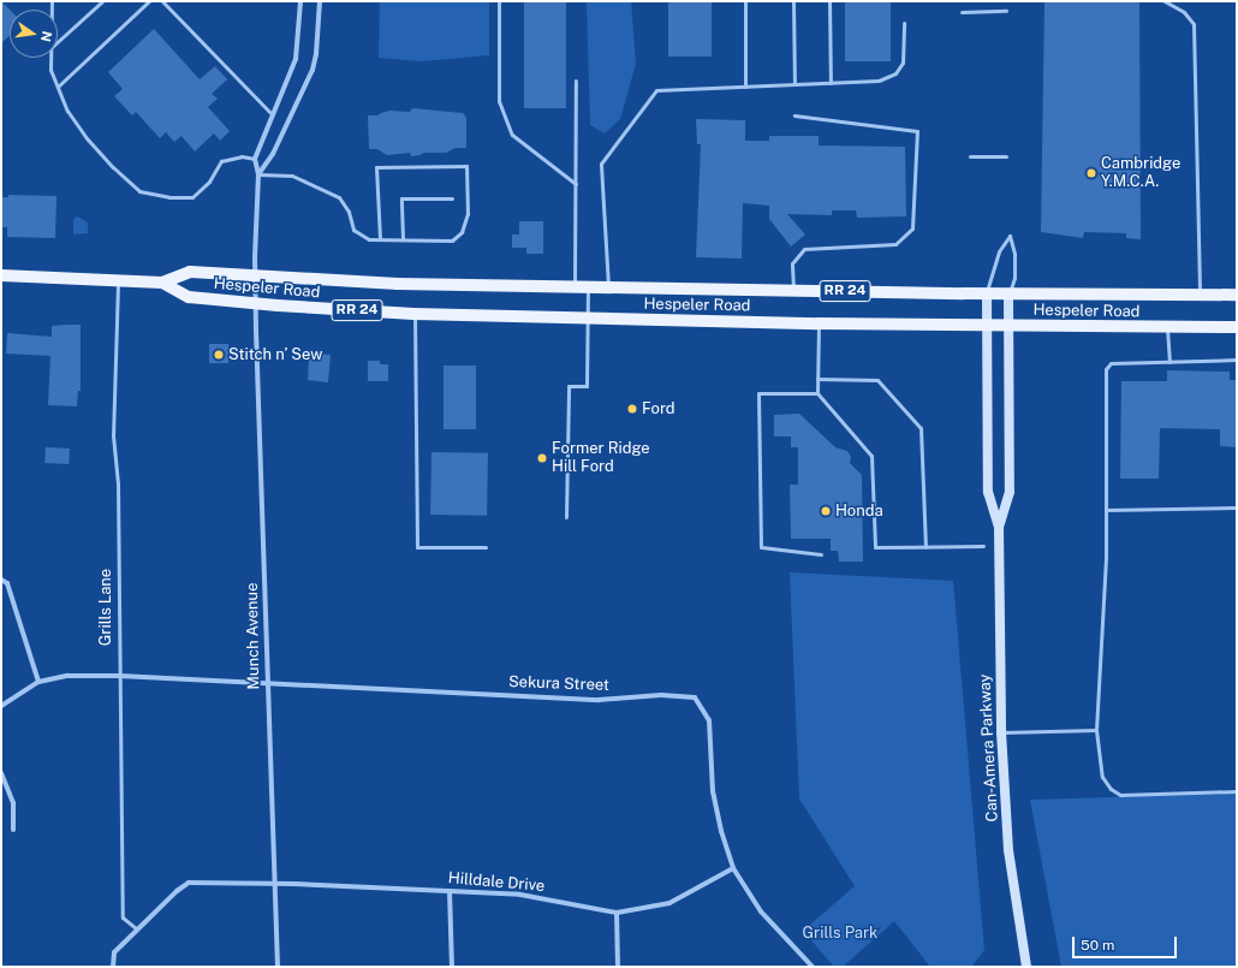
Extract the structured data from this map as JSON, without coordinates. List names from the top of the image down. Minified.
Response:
{"streets":{"main road":["Hespeler Road","RR 24","Can-Amera Parkway"],"street":["Munch Avenue","Sekura Street","Hilldale Drive"],"lane":["Grills Lane"]},"crossings":[["Hespeler Road","Grills Lane"],["Hespeler Road","Munch Avenue"],["Hespeler Road","Can-Amera Parkway"],["Grills Lane","Sekura Street"],["Grills Lane","Hilldale Drive"],["Munch Avenue","Sekura Street"],["Munch Avenue","Hilldale Drive"],["Sekura Street","Hilldale Drive"]],"parks":["Grills Park"],"places":["Cambridge Y.M.C.A.","Stitch n’ Sew","Ford","Former Ridge Hill Ford","Honda"],"scale_bar":"50 m","north":"right"}
